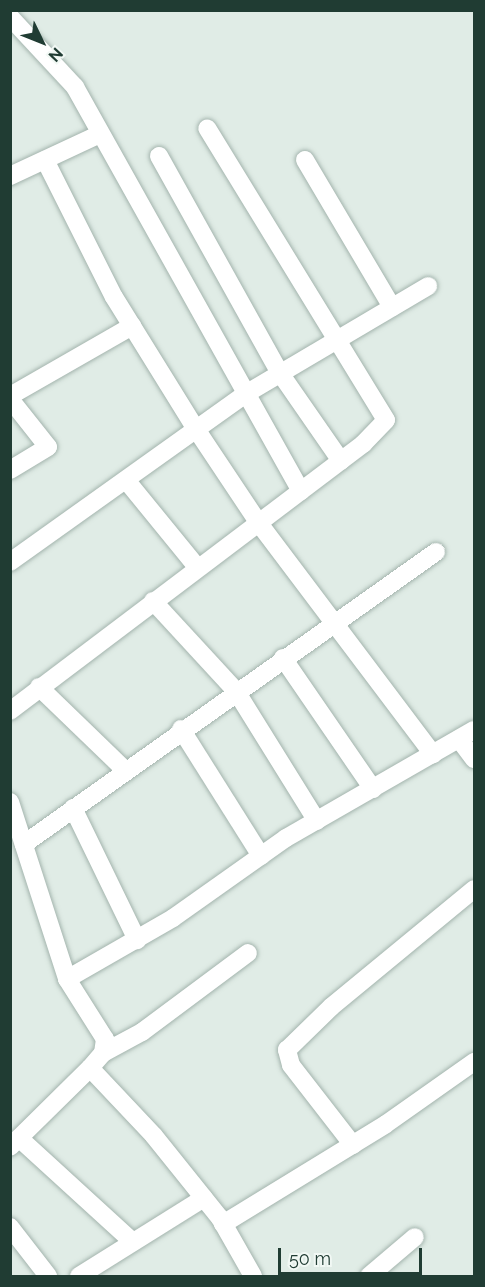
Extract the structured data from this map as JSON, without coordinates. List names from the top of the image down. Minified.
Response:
{"scale_bar":"50 m","north":"bottom right"}
